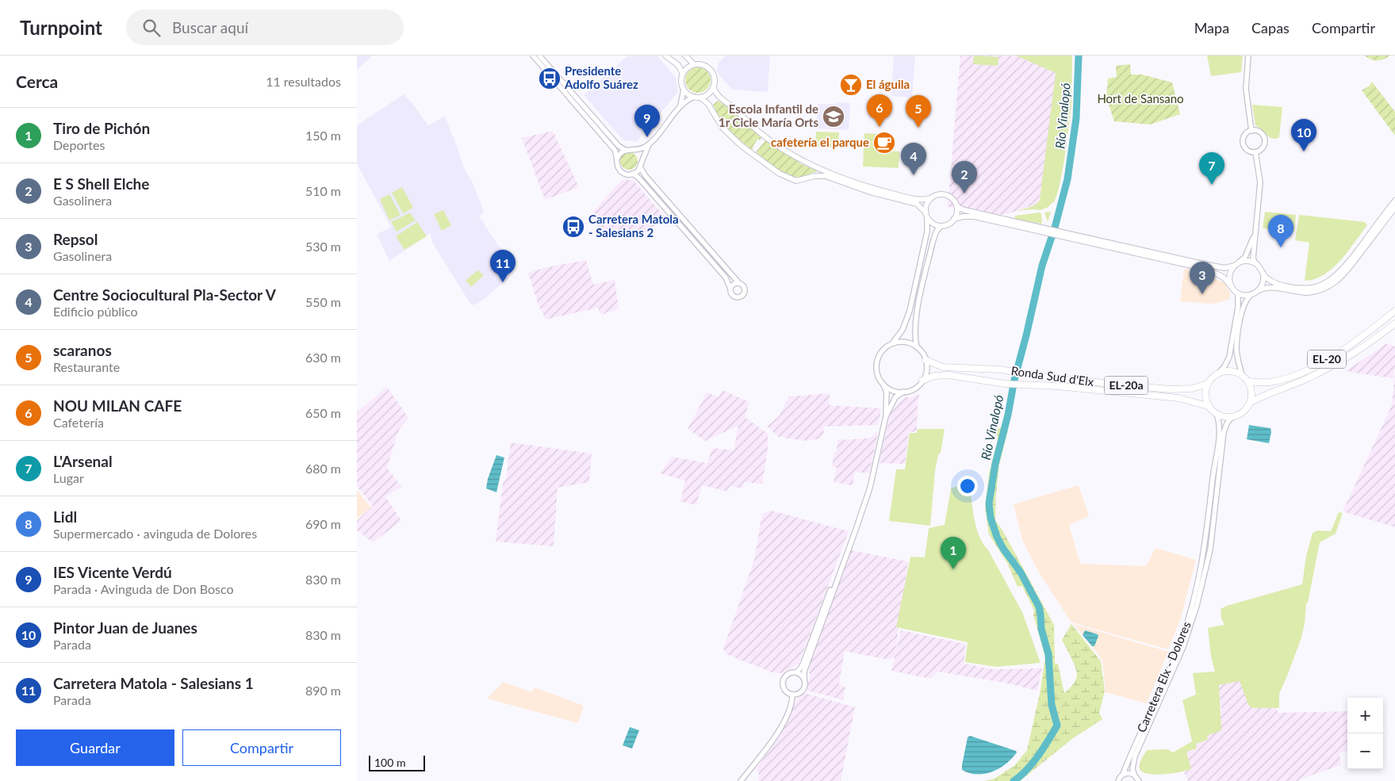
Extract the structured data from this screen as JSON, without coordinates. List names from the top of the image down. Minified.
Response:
{"streets":{"highway":["EL-20","Ronda Sud d'Elx","EL-20a"],"main road":["Carretera Elx - Dolores"]},"crossings":[["EL-20","Ronda Sud d'Elx"],["EL-20","Carretera Elx - Dolores"],["Ronda Sud d'Elx","EL-20a"],["Ronda Sud d'Elx","Carretera Elx - Dolores"]],"water":["Río Vinalopó"],"parks":["Hort de Sansano"],"places":{"bus stop":["Presidente Adolfo Suárez","Carretera Matola - Salesians 2"],"bar":["El águila"],"school or university":["Escola Infantil de 1r Cicle María Orts"],"cafe":["cafetería el parque"]},"scale_bar":"100 m","page":{"header":"Turnpoint","search":"Buscar aquí","nav":["Mapa","Capas","Compartir"],"heading":["Cerca","11 resultados"],"pins":["6","5","9","10","4","7","2","8","11","3","1"],"list":[{"mark":"1","name":"Tiro de Pichón","note":"Deportes","value":"150 m"},{"mark":"2","name":"E S Shell Elche","note":"Gasolinera","value":"510 m"},{"mark":"3","name":"Repsol","note":"Gasolinera","value":"530 m"},{"mark":"4","name":"Centre Sociocultural Pla-Sector V","note":"Edificio público","value":"550 m"},{"mark":"5","name":"scaranos","note":"Restaurante","value":"630 m"},{"mark":"6","name":"NOU MILAN CAFE","note":"Cafetería","value":"650 m"},{"mark":"7","name":"L'Arsenal","note":"Lugar","value":"680 m"},{"mark":"8","name":"Lidl","note":"Supermercado · avinguda de Dolores","value":"690 m"},{"mark":"9","name":"IES Vicente Verdú","note":"Parada · Avinguda de Don Bosco","value":"830 m"},{"mark":"10","name":"Pintor Juan de Juanes","note":"Parada","value":"830 m"},{"mark":"11","name":"Carretera Matola - Salesians 1","note":"Parada","value":"890 m"}],"map_buttons":["+","−"],"buttons":["Guardar","Compartir"],"scale":"100 m"}}
